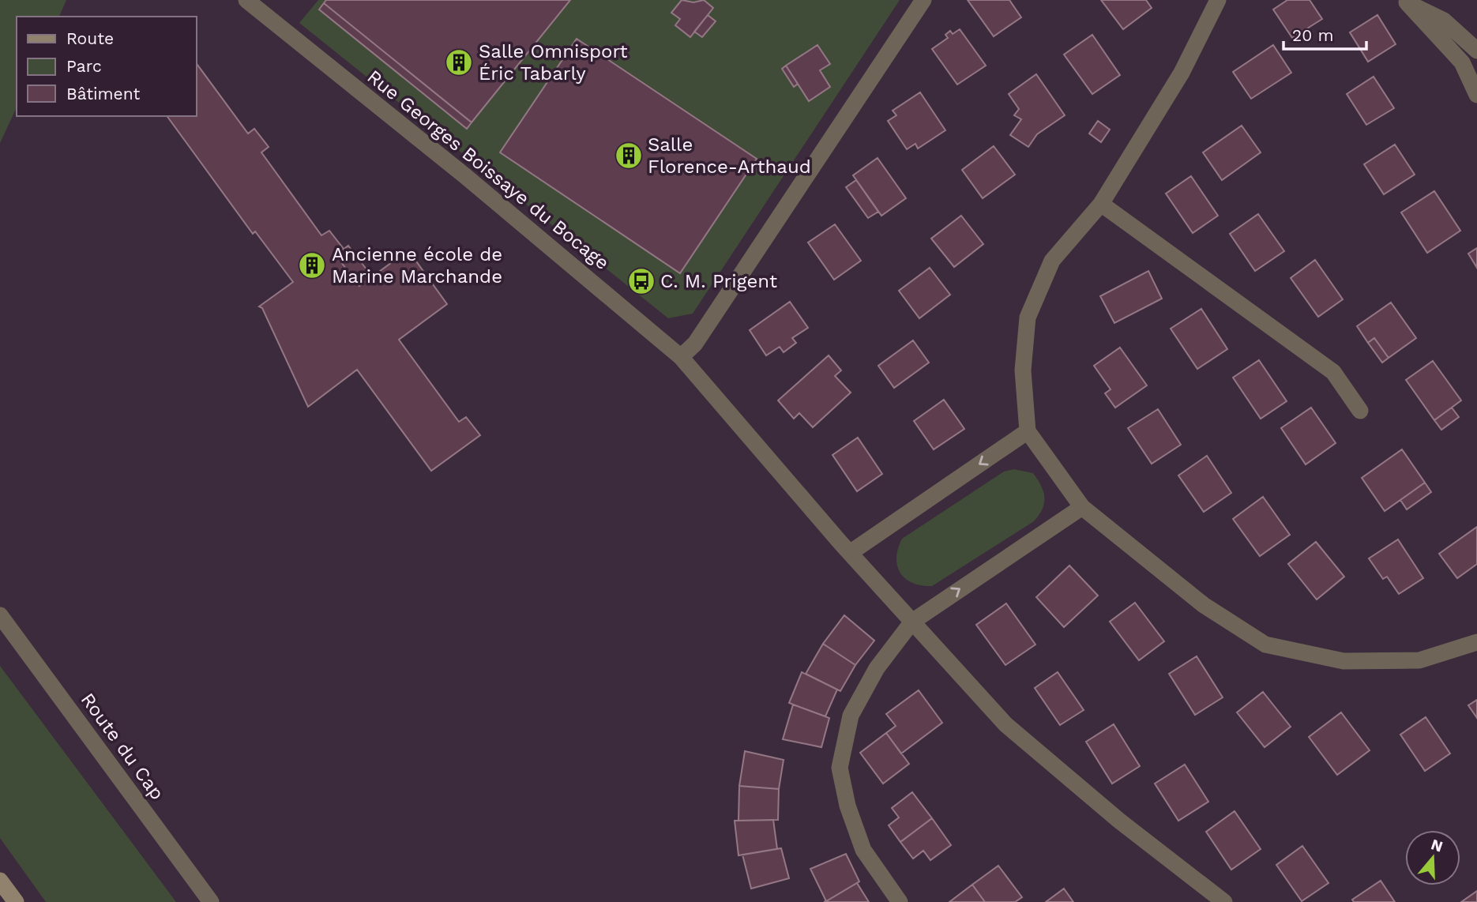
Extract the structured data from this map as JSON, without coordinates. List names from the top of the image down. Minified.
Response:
{"streets":{"street":["Rue Georges Boissaye du Bocage","Route du Cap"]},"places":{"building":["Salle Omnisport Éric Tabarly","Salle Florence-Arthaud","Ancienne école de Marine Marchande"],"bus stop":["C. M. Prigent"]},"legend":["Route","Parc","Bâtiment"],"scale_bar":"20 m","north":"top"}
